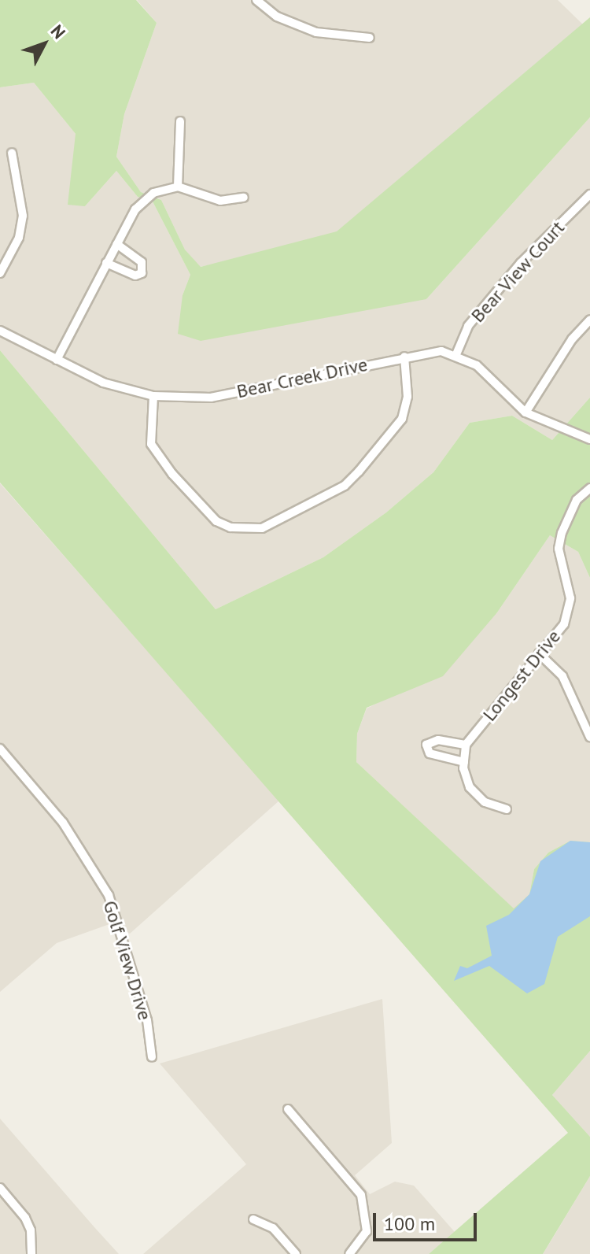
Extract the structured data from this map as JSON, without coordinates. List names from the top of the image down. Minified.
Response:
{"streets":{"street":["Bear View Court","Bear Creek Drive","Longest Drive","Golf View Drive"]},"crossings":[["Bear View Court","Bear Creek Drive"]],"scale_bar":"100 m","north":"top right"}
